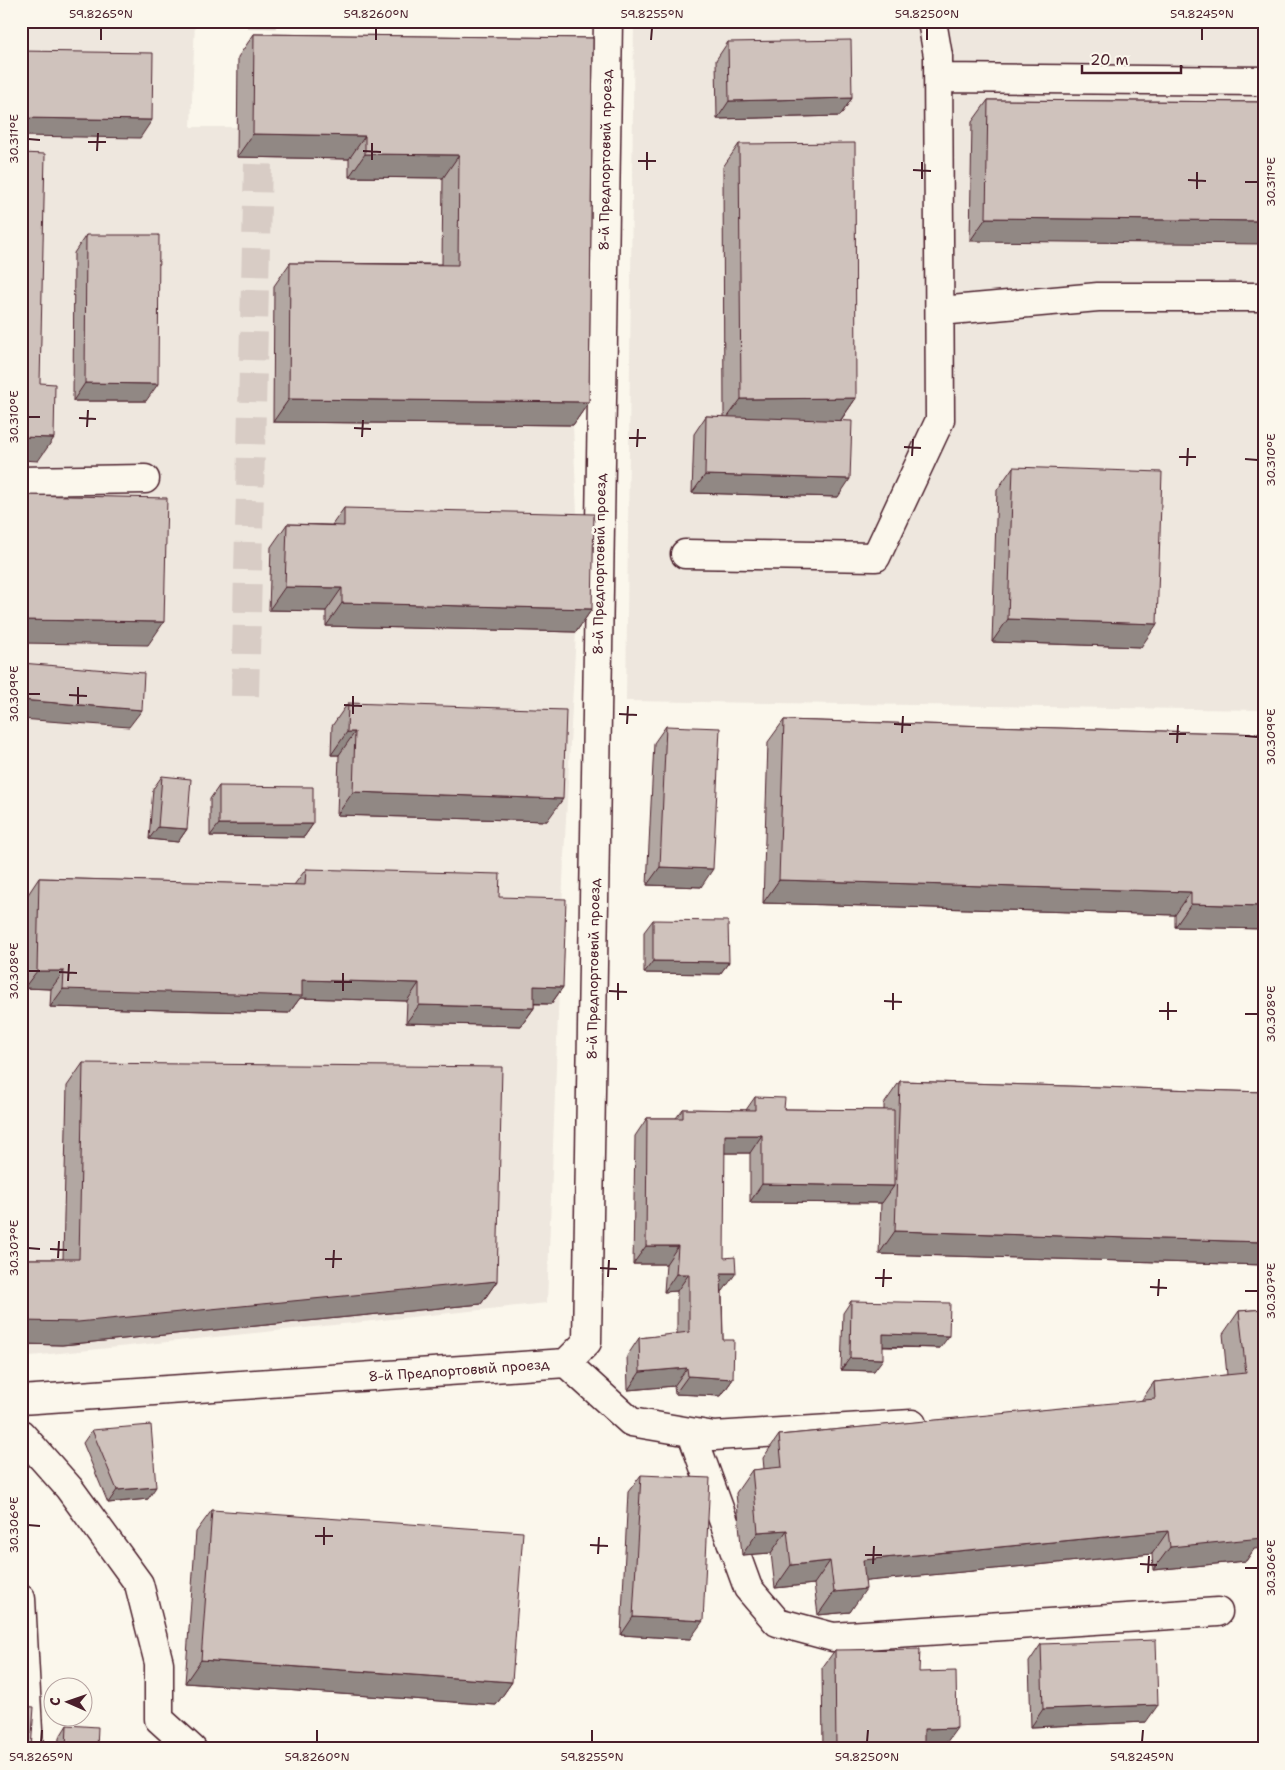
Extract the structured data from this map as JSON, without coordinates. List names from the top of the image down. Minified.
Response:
{"streets":{"street":["8-й Предпортовый проезд"]},"scale_bar":"20 m","north":"left","coordinates":["59.8265°N","59.8260°N","59.8255°N","59.8250°N","59.8245°N","30.311°E","30.310°E","30.309°E","30.308°E","30.307°E","30.306°E"]}
